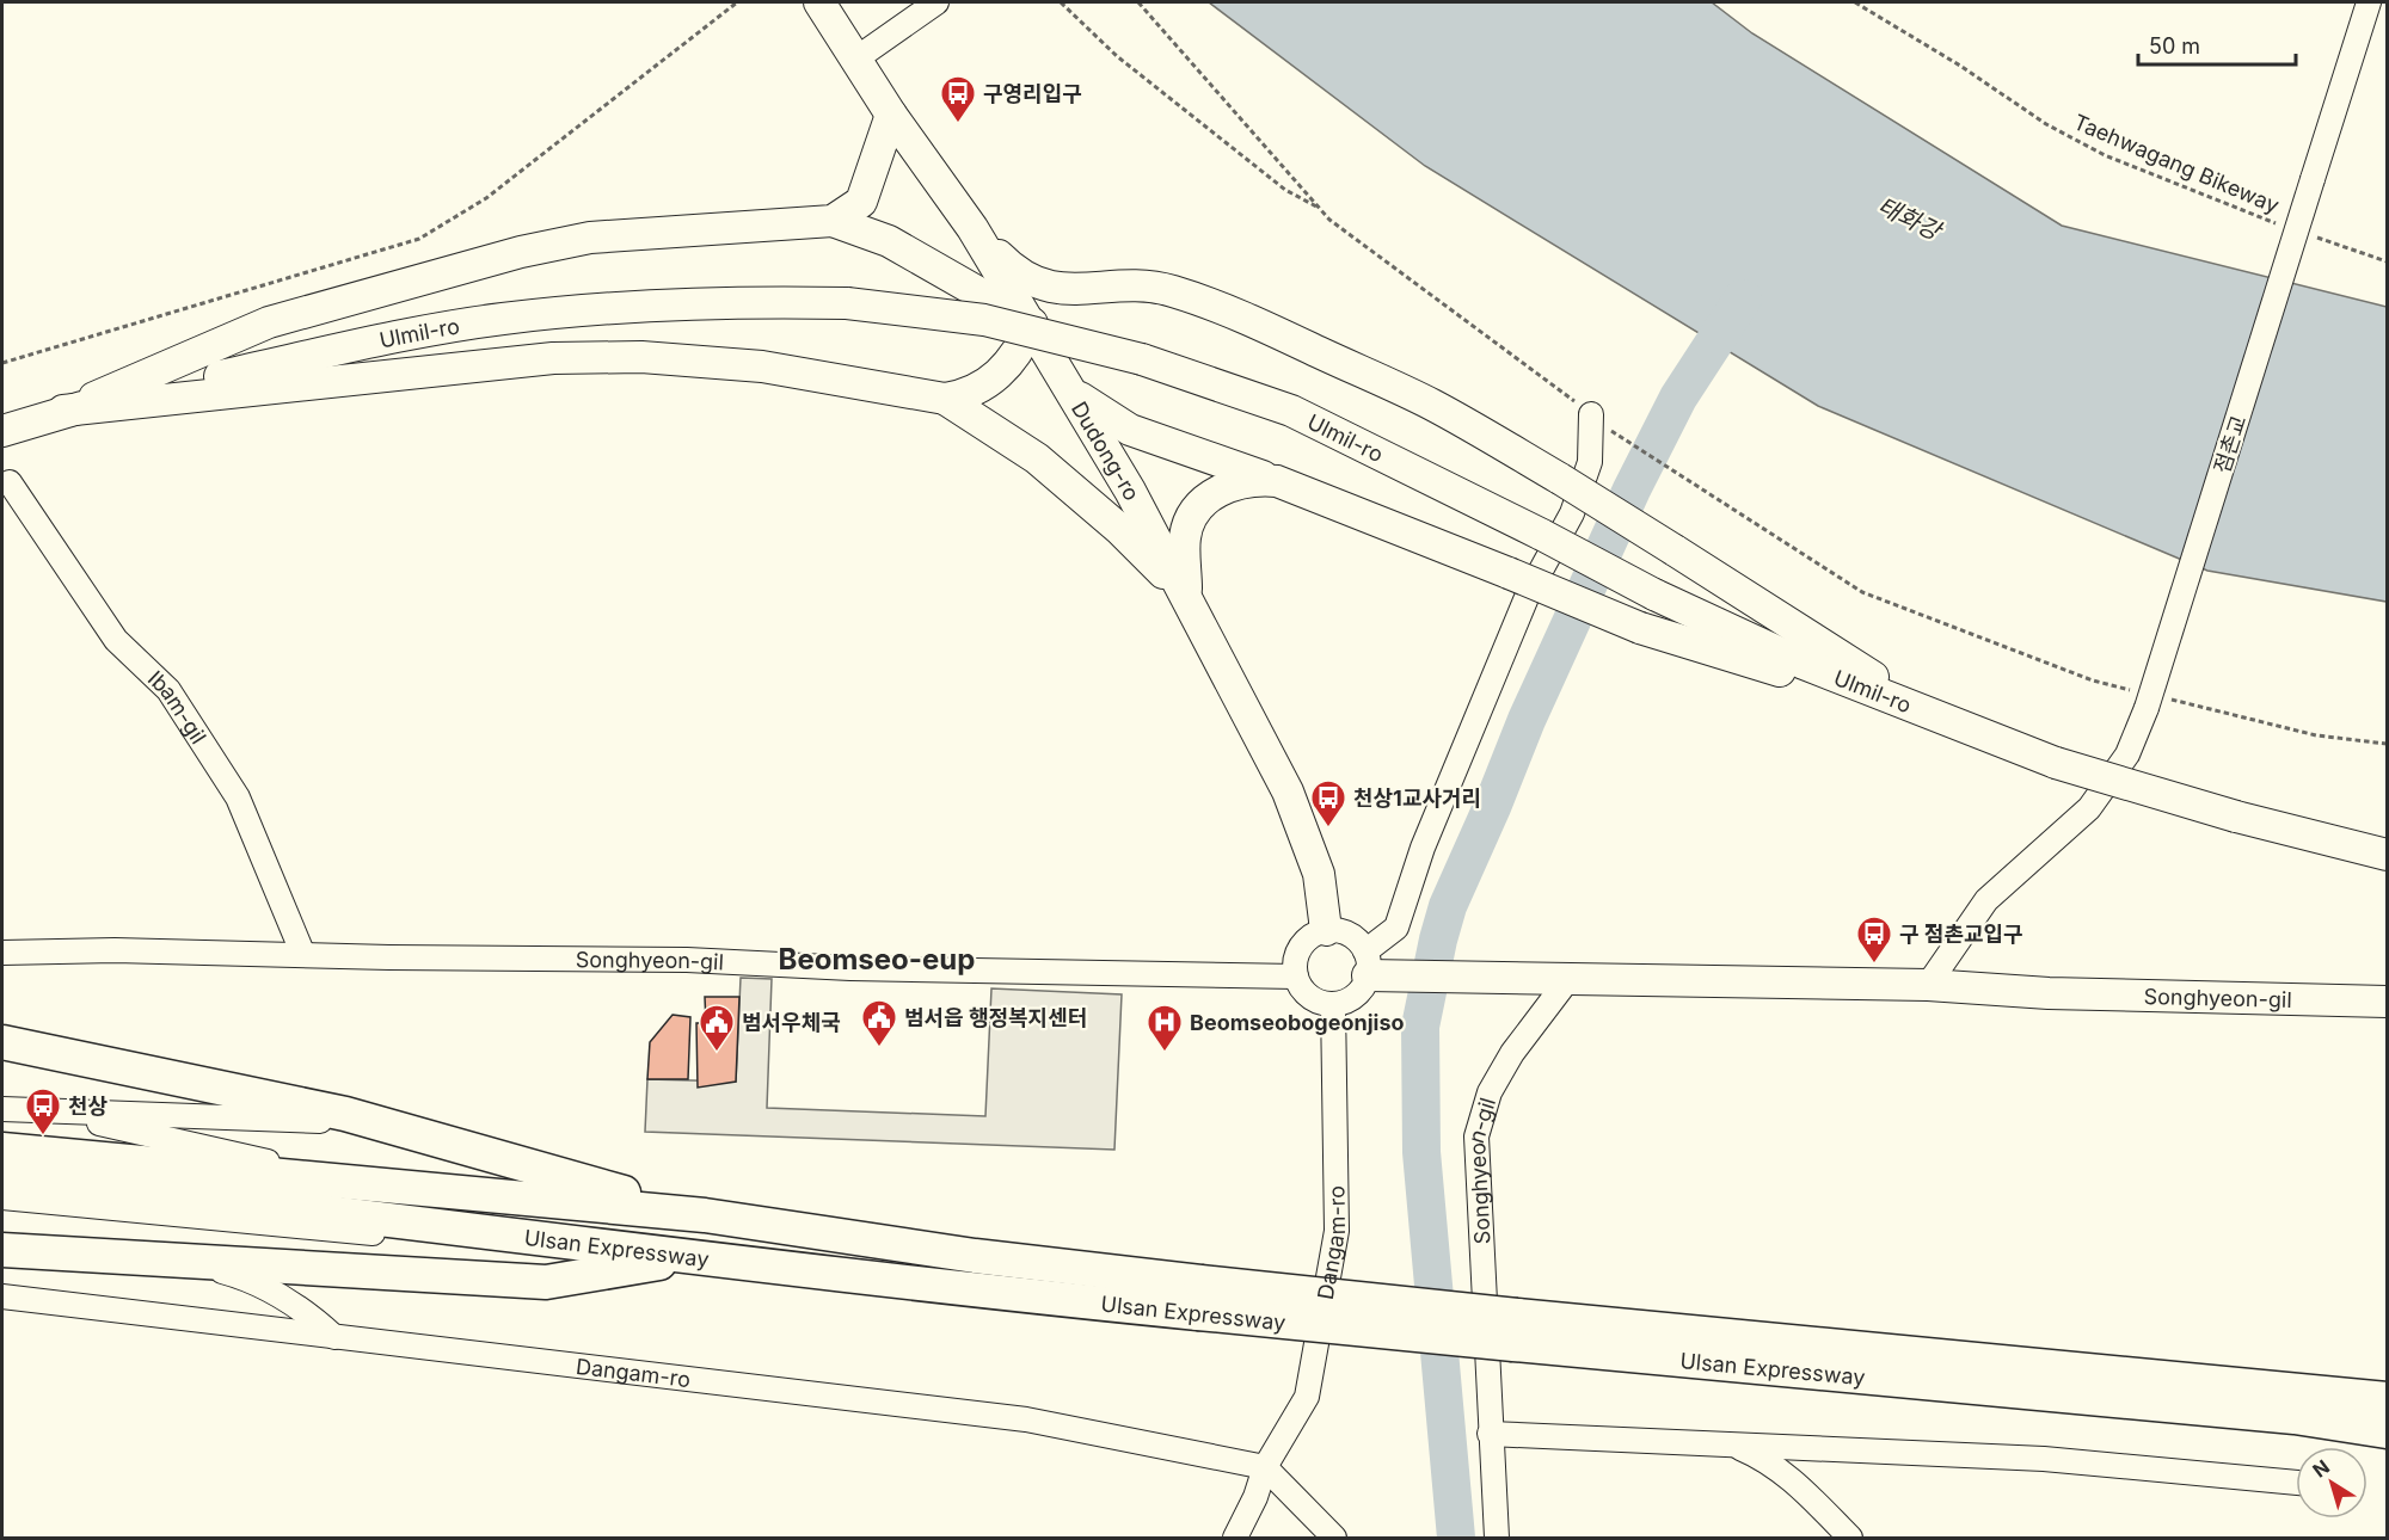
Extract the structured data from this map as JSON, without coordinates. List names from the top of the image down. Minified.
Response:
{"streets":{"highway":["Ulsan Expressway"],"main road":["Ulmil-ro","Dudong-ro","Songhyeon-gil"],"street":["점촌교","Ibam-gil","Dangam-ro"],"path":["Taehwagang Bikeway"]},"crossings":[["점촌교","Songhyeon-gil"],["Dudong-ro","Songhyeon-gil"],["Dudong-ro","Dangam-ro"],["Ibam-gil","Songhyeon-gil"],["Songhyeon-gil","Dangam-ro"]],"districts":["Beomseo-eup"],"water":["태화강"],"places":{"bus stop":["구영리입구","천상1교사거리","구 점촌교입구","천상"],"public building":["범서읍 행정복지센터","범서우체국"],"hospital":["Beomseobogeonjiso"]},"scale_bar":"50 m","north":"top left"}
